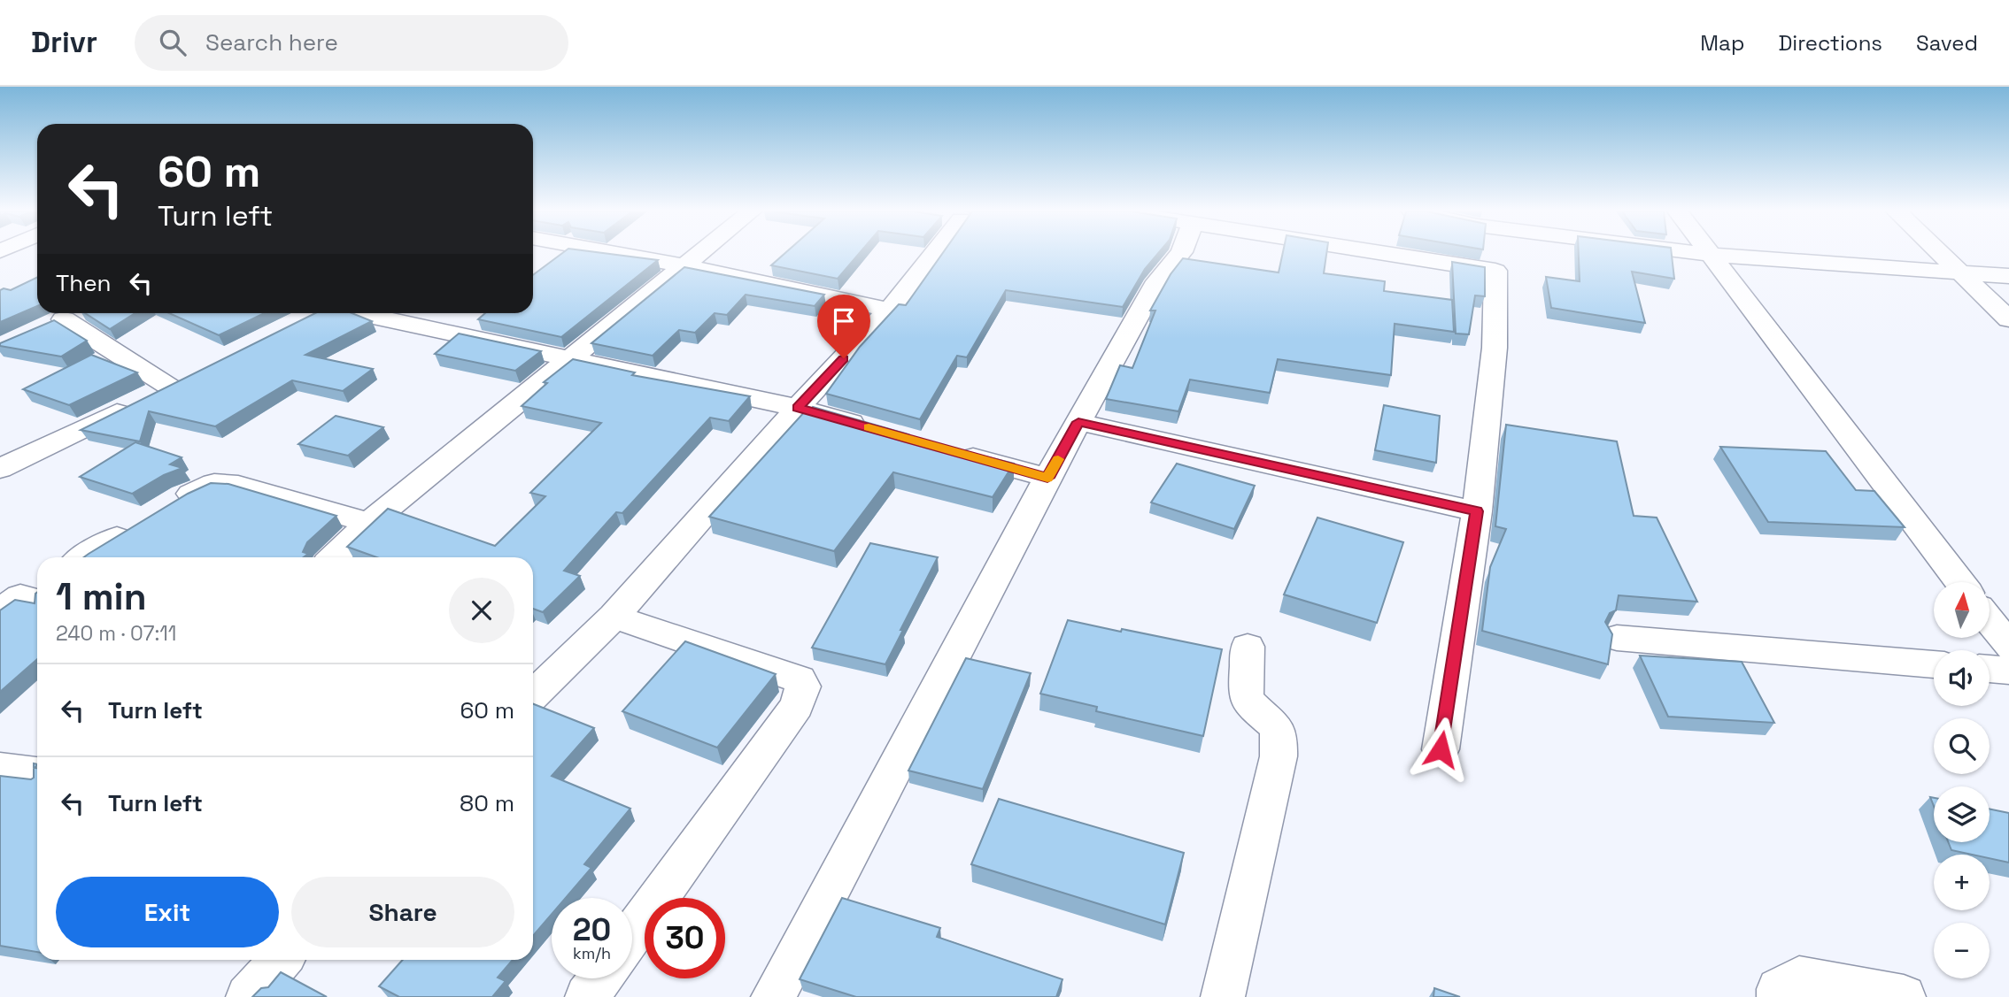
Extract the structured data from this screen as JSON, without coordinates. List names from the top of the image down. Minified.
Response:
{"north":"top","page":{"header":"Drivr","search":"Search here","nav":["Map","Directions","Saved"],"turn":["60 m","Turn left"],"then":"Then","heading":["1 min","240 m · 07:11"],"map_buttons":["+","−"],"list":[{"name":"Turn left","value":"60 m"},{"name":"Turn left","value":"80 m"}],"buttons":["Exit","Share"],"speed":"20 km/h","limit":"30"}}
